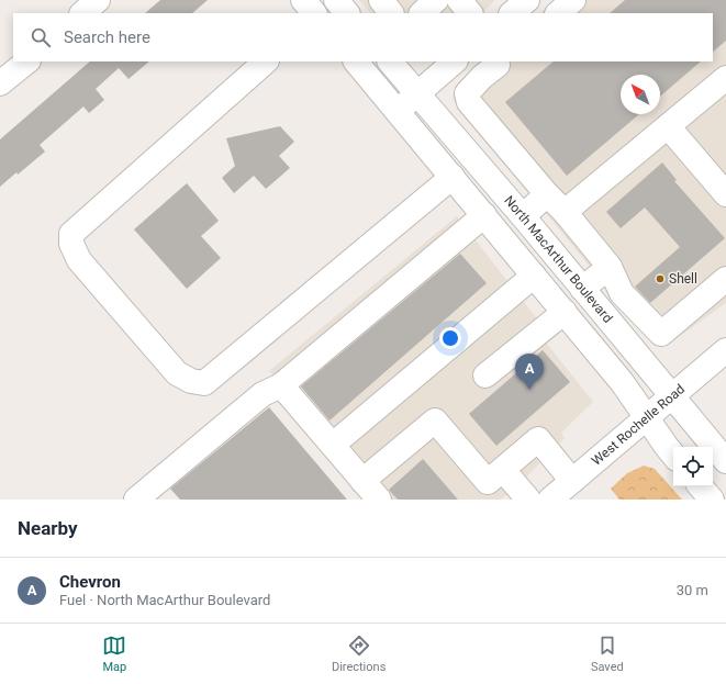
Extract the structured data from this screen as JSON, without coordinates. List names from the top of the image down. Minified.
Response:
{"streets":{"main road":["North MacArthur Boulevard","West Rochelle Road"]},"crossings":[["North MacArthur Boulevard","West Rochelle Road"]],"places":["Shell"],"north":"top left","page":{"search":"Search here","pins":"A","heading":"Nearby","list":[{"mark":"A","name":"Chevron","note":"Fuel · North MacArthur Boulevard","value":"30 m"}],"nav":["Map","Directions","Saved"]}}
